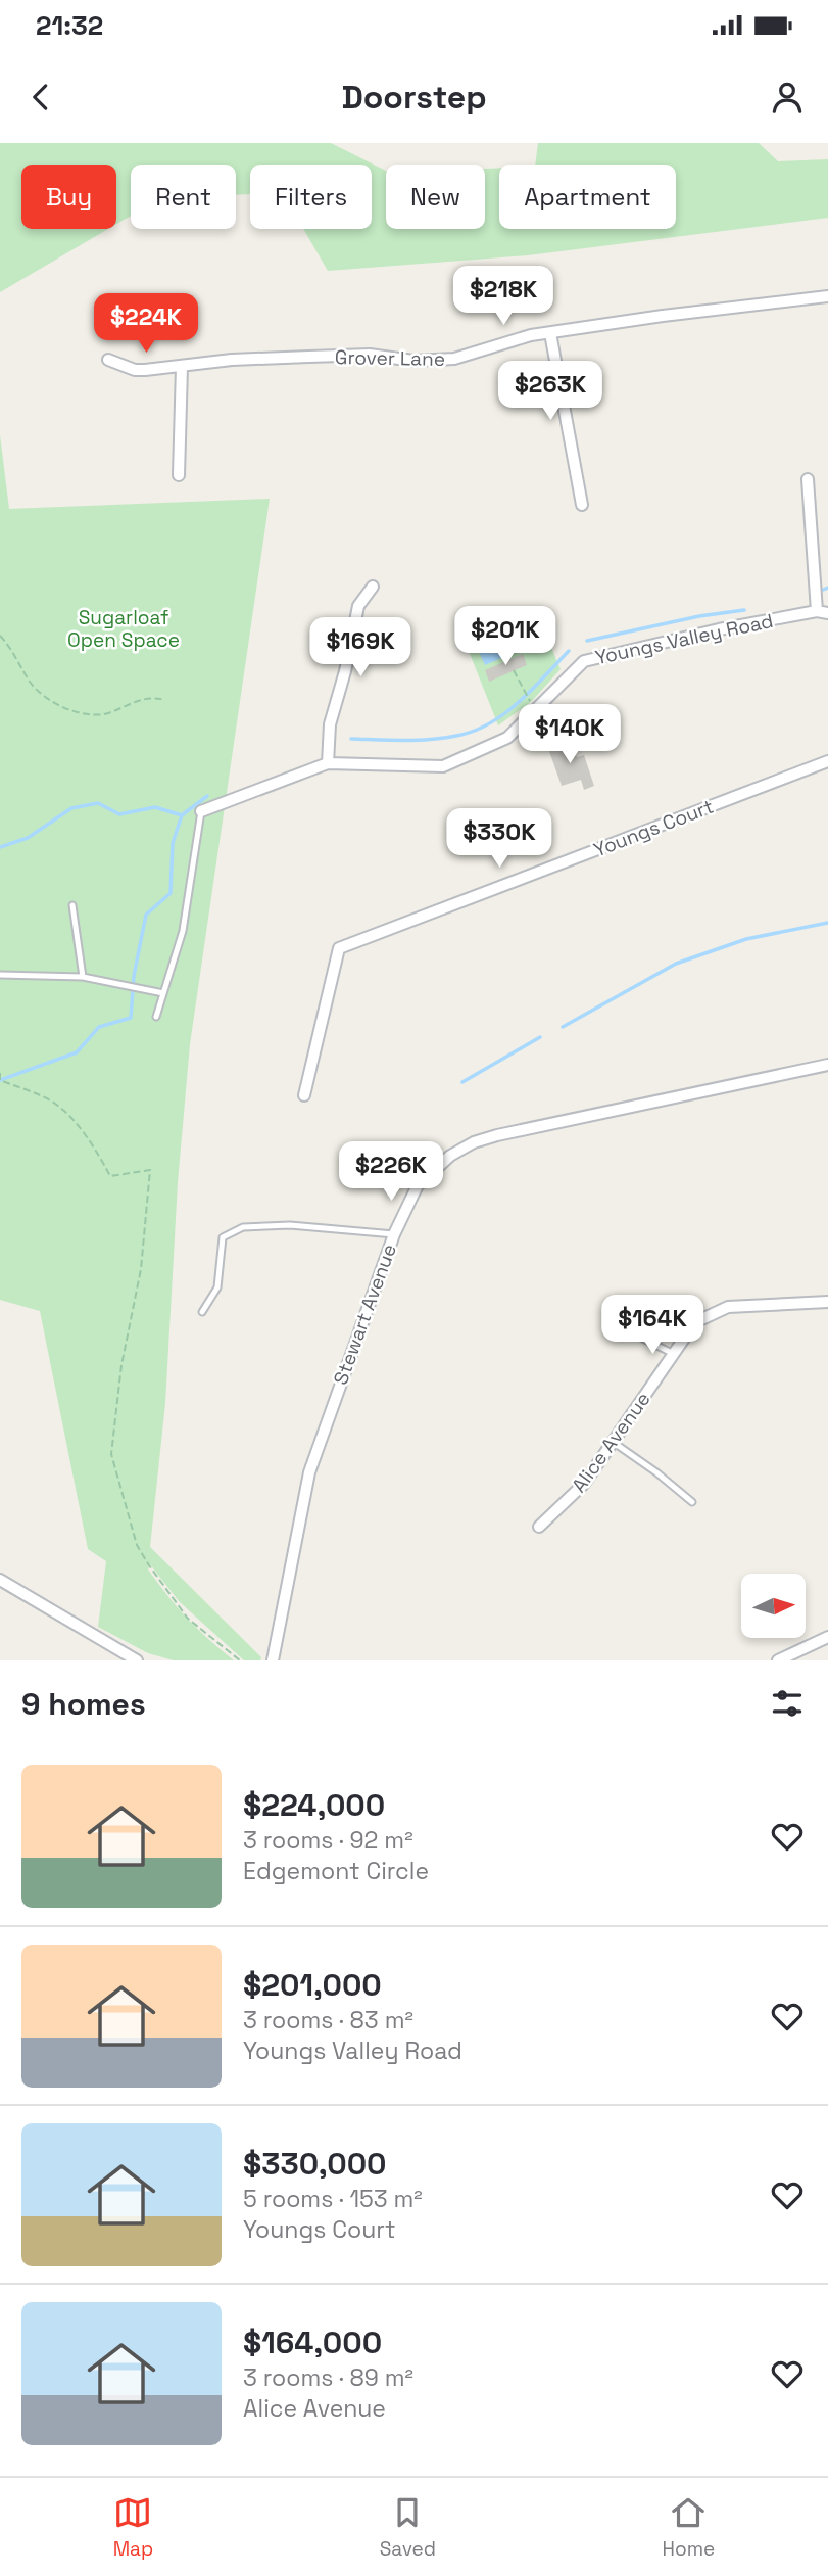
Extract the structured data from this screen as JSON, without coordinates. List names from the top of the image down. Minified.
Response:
{"streets":{"street":["Grover Lane","Youngs Valley Road","Youngs Court","Stewart Avenue","Alice Avenue"]},"parks":["Sugarloaf Open Space"],"north":"right","page":{"status":"21:32","header":"Doorstep","chip":["Buy","Rent","Filters","New","Apartment"],"price":["$218K","$224K","$263K","$201K","$169K","$140K","$330K","$226K","$164K"],"heading":"9 homes","list":[{"name":"$224,000","note":"3 rooms · 92 m² · Edgemont Circle"},{"name":"$201,000","note":"3 rooms · 83 m² · Youngs Valley Road"},{"name":"$330,000","note":"5 rooms · 153 m² · Youngs Court"},{"name":"$164,000","note":"3 rooms · 89 m² · Alice Avenue"}],"tabs":["Map","Saved","Home"]}}
